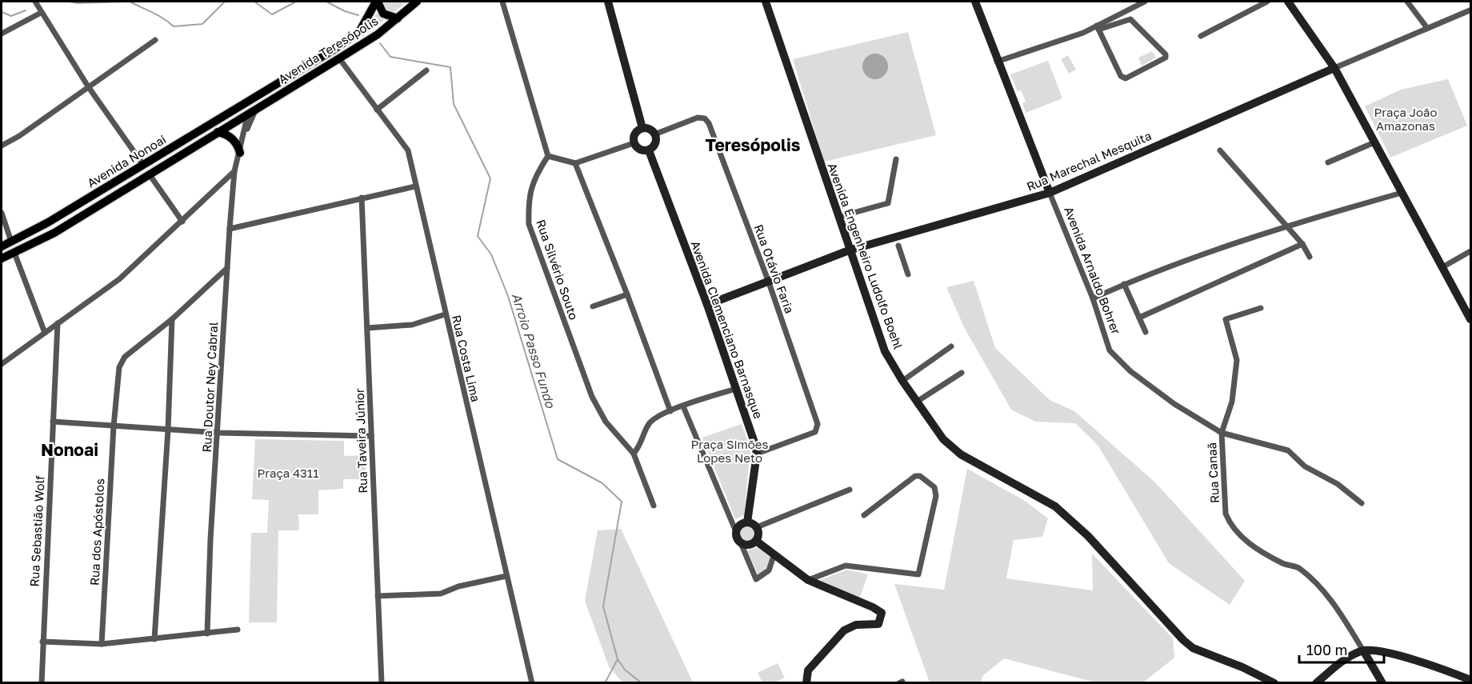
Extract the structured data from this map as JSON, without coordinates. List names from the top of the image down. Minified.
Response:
{"streets":{"main road":["Avenida Teresópolis","Avenida Nonoai"],"street":["Rua Marechal Mesquita","Avenida Engenheiro Ludolfo Boehl","Rua Otávio Faria","Rua Silvério Souto","Avenida Arnaldo Bohrer","Avenida Clemenciano Barnasque","Rua Costa Lima","Rua Doutor Ney Cabral","Rua Taveira Júnior","Rua Canaã","Rua Sebastião Wolf","Rua dos Apóstolos"]},"crossings":[["Avenida Teresópolis","Avenida Nonoai"],["Avenida Teresópolis","Rua Costa Lima"],["Avenida Teresópolis","Rua Doutor Ney Cabral"],["Avenida Nonoai","Rua Doutor Ney Cabral"],["Rua Marechal Mesquita","Avenida Engenheiro Ludolfo Boehl"],["Rua Marechal Mesquita","Rua Otávio Faria"],["Rua Marechal Mesquita","Avenida Arnaldo Bohrer"],["Rua Marechal Mesquita","Avenida Clemenciano Barnasque"],["Rua Otávio Faria","Avenida Clemenciano Barnasque"],["Avenida Arnaldo Bohrer","Rua Canaã"],["Rua Doutor Ney Cabral","Rua dos Apóstolos"]],"districts":["Teresópolis","Nonoai"],"water":["Arroio Passo Fundo"],"parks":["Praça João Amazonas","Praça Simões Lopes Neto","Praça 4311"],"scale_bar":"100 m"}
